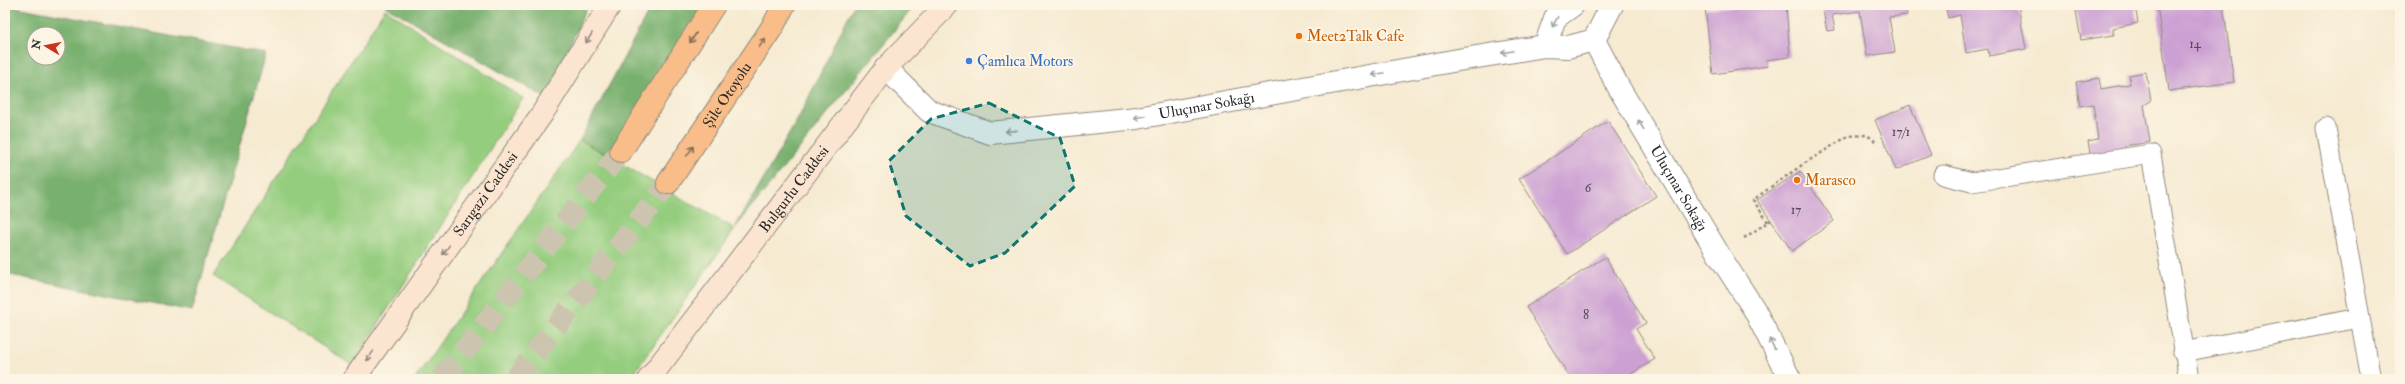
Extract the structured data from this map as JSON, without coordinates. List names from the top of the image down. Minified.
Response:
{"streets":{"highway":["Şile Otoyolu"],"main road":["Bulgurlu Caddesi","Sarıgazi Caddesi"],"street":["Uluçınar Sokağı"]},"crossings":[["Uluçınar Sokağı","Bulgurlu Caddesi"]],"one_way":["Uluçınar Sokağı","Sarıgazi Caddesi"],"places":["Meet2Talk Cafe","Çamlıca Motors","Marasco"],"house_numbers":["14","17/1","6","17","8"],"north":"left"}
